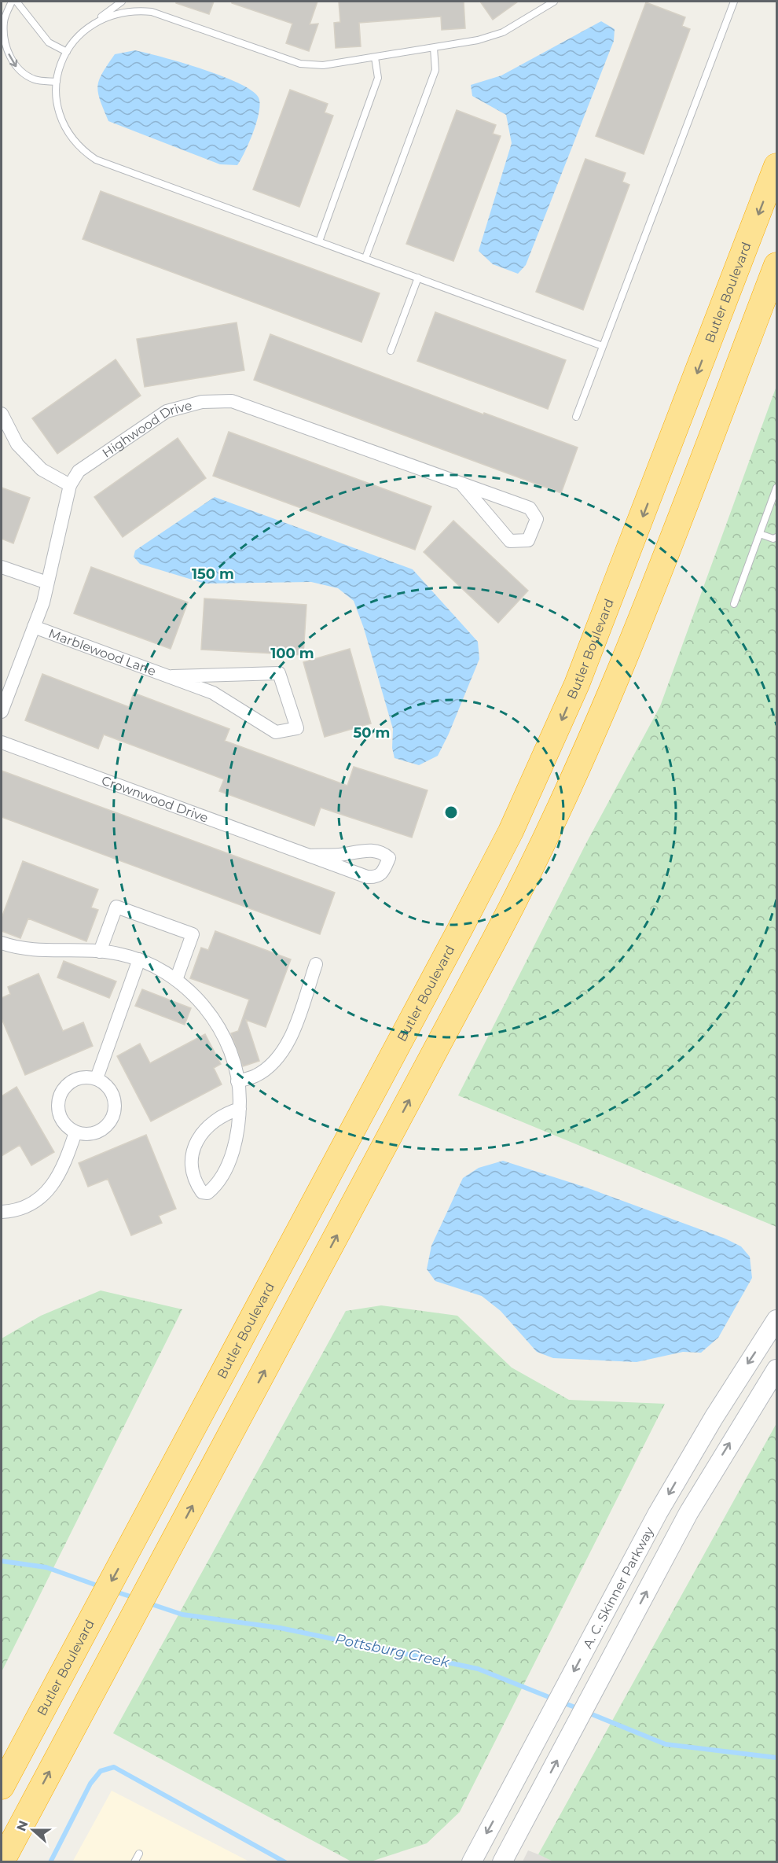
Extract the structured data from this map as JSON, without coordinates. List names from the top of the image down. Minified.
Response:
{"streets":{"highway":["Butler Boulevard"],"main road":["A. C. Skinner Parkway"],"street":["Highwood Drive","Marblewood Lane","Crownwood Drive"]},"crossings":[["Highwood Drive","Marblewood Lane"]],"water":["Pottsburg Creek"],"north":"left","rings":["150 m","100 m","50 m"]}
